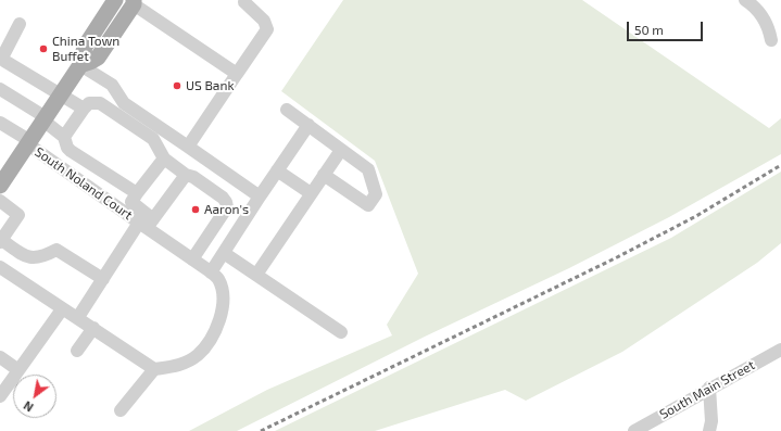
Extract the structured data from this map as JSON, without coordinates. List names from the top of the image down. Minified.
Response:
{"streets":{"street":["South Noland Court","South Main Street"]},"places":["China Town Buffet","US Bank","Aaron's"],"scale_bar":"50 m","north":"bottom left"}
